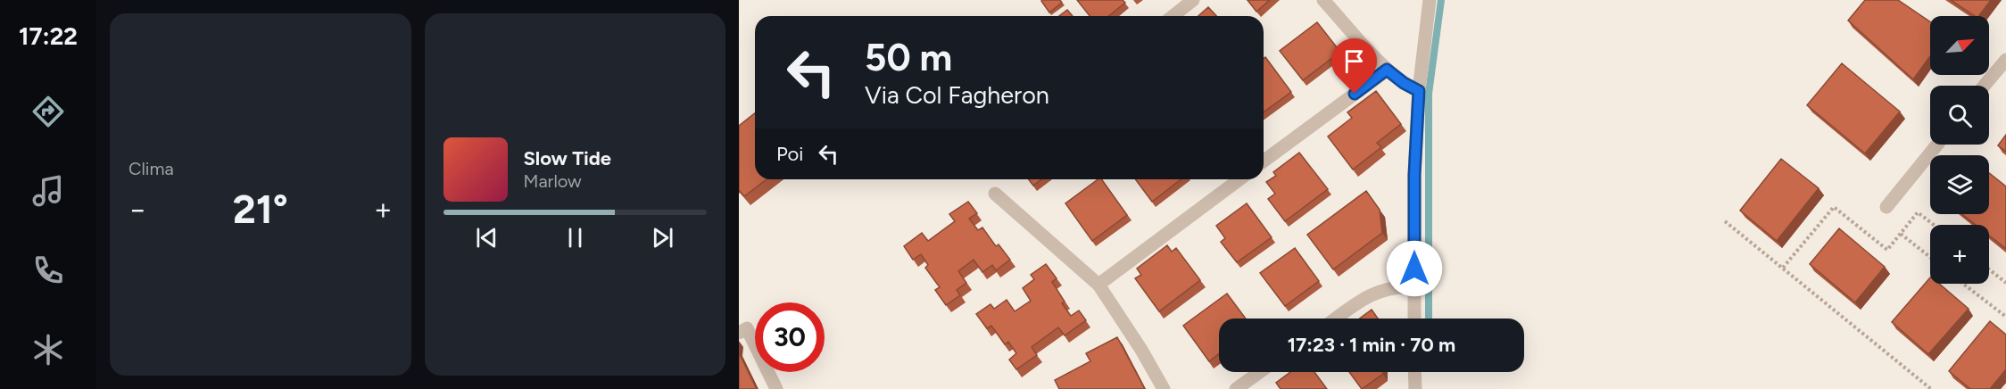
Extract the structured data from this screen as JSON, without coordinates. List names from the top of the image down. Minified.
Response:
{"north":"top right","page":{"tabs":"17:22","tile":"Clima","map_buttons":"+","turn":["50 m","Via Col Fagheron"],"then":"Poi","song":["Slow Tide","Marlow"],"heat":["−","21°","+"],"limit":"30","trip":"17:23 · 1 min · 70 m"}}
